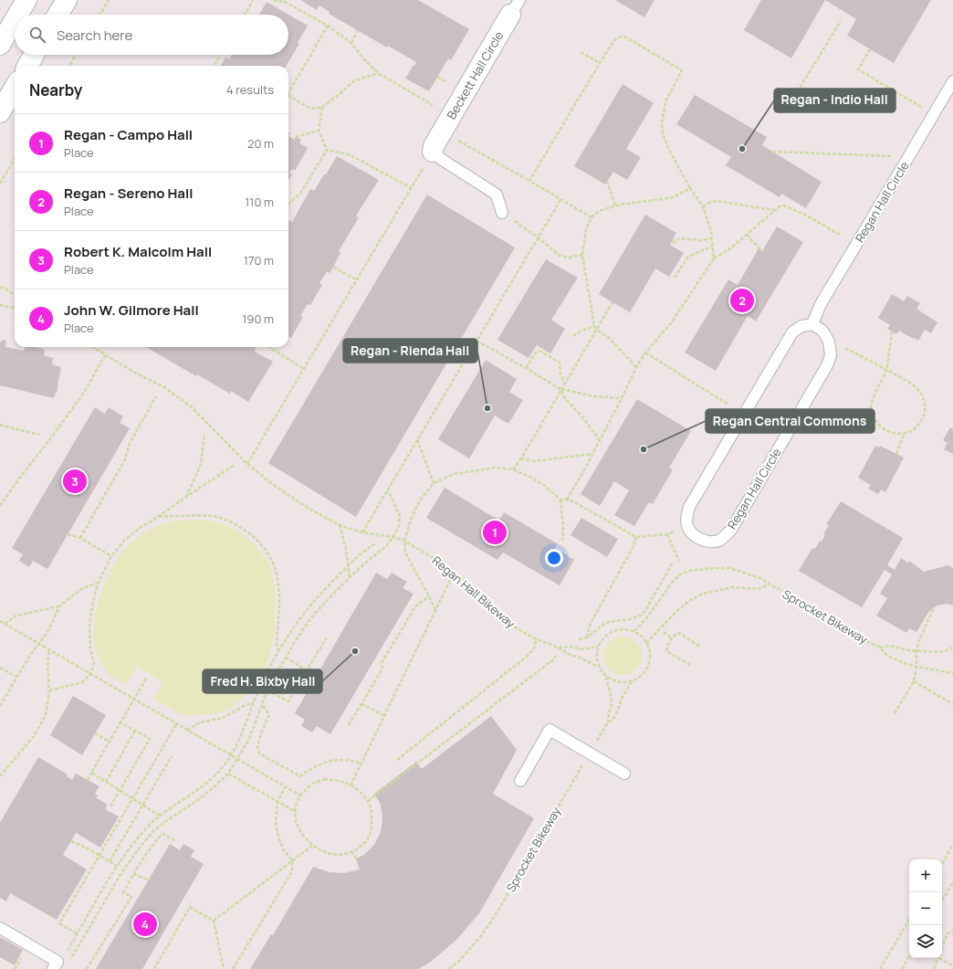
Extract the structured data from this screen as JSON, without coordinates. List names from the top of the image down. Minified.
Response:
{"streets":{"street":["Beckett Hall Circle"],"lane":["Regan Hall Circle"],"path":["Regan Hall Bikeway","Sprocket Bikeway"]},"crossings":[["Regan Hall Bikeway","Sprocket Bikeway"]],"places":["Regan - Indio Hall","Regan - Rienda Hall","Regan Central Commons","Fred H. Bixby Hall"],"page":{"search":"Search here","heading":["Nearby","4 results"],"list":[{"mark":"1","name":"Regan - Campo Hall","note":"Place","value":"20 m"},{"mark":"2","name":"Regan - Sereno Hall","note":"Place","value":"110 m"},{"mark":"3","name":"Robert K. Malcolm Hall","note":"Place","value":"170 m"},{"mark":"4","name":"John W. Gilmore Hall","note":"Place","value":"190 m"}],"pins":["2","3","1","4"],"map_buttons":["+","−"]}}
